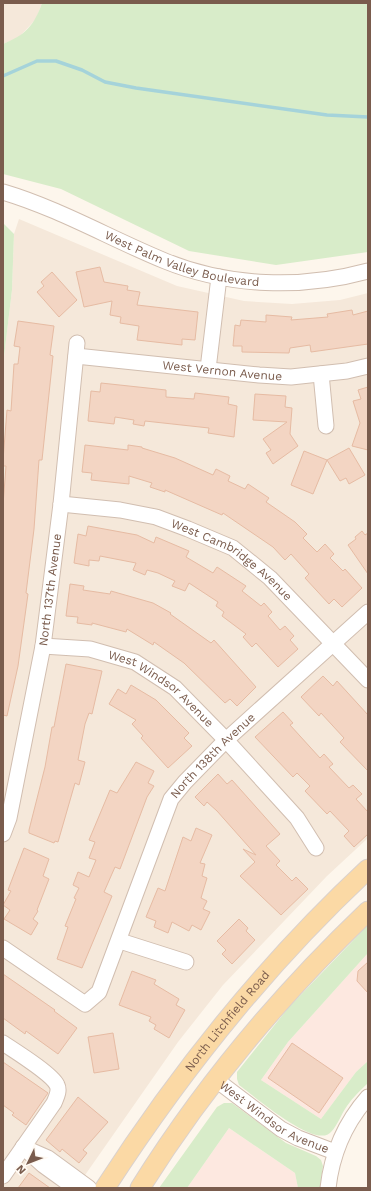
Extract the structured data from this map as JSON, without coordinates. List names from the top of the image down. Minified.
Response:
{"streets":{"main road":["North Litchfield Road"],"street":["West Palm Valley Boulevard","West Vernon Avenue","West Cambridge Avenue","North 137th Avenue","West Windsor Avenue","North 138th Avenue"]},"crossings":[["West Vernon Avenue","North 137th Avenue"],["West Cambridge Avenue","North 137th Avenue"],["West Cambridge Avenue","North 138th Avenue"],["North 137th Avenue","West Windsor Avenue"],["West Windsor Avenue","North 138th Avenue"]],"north":"bottom left"}
